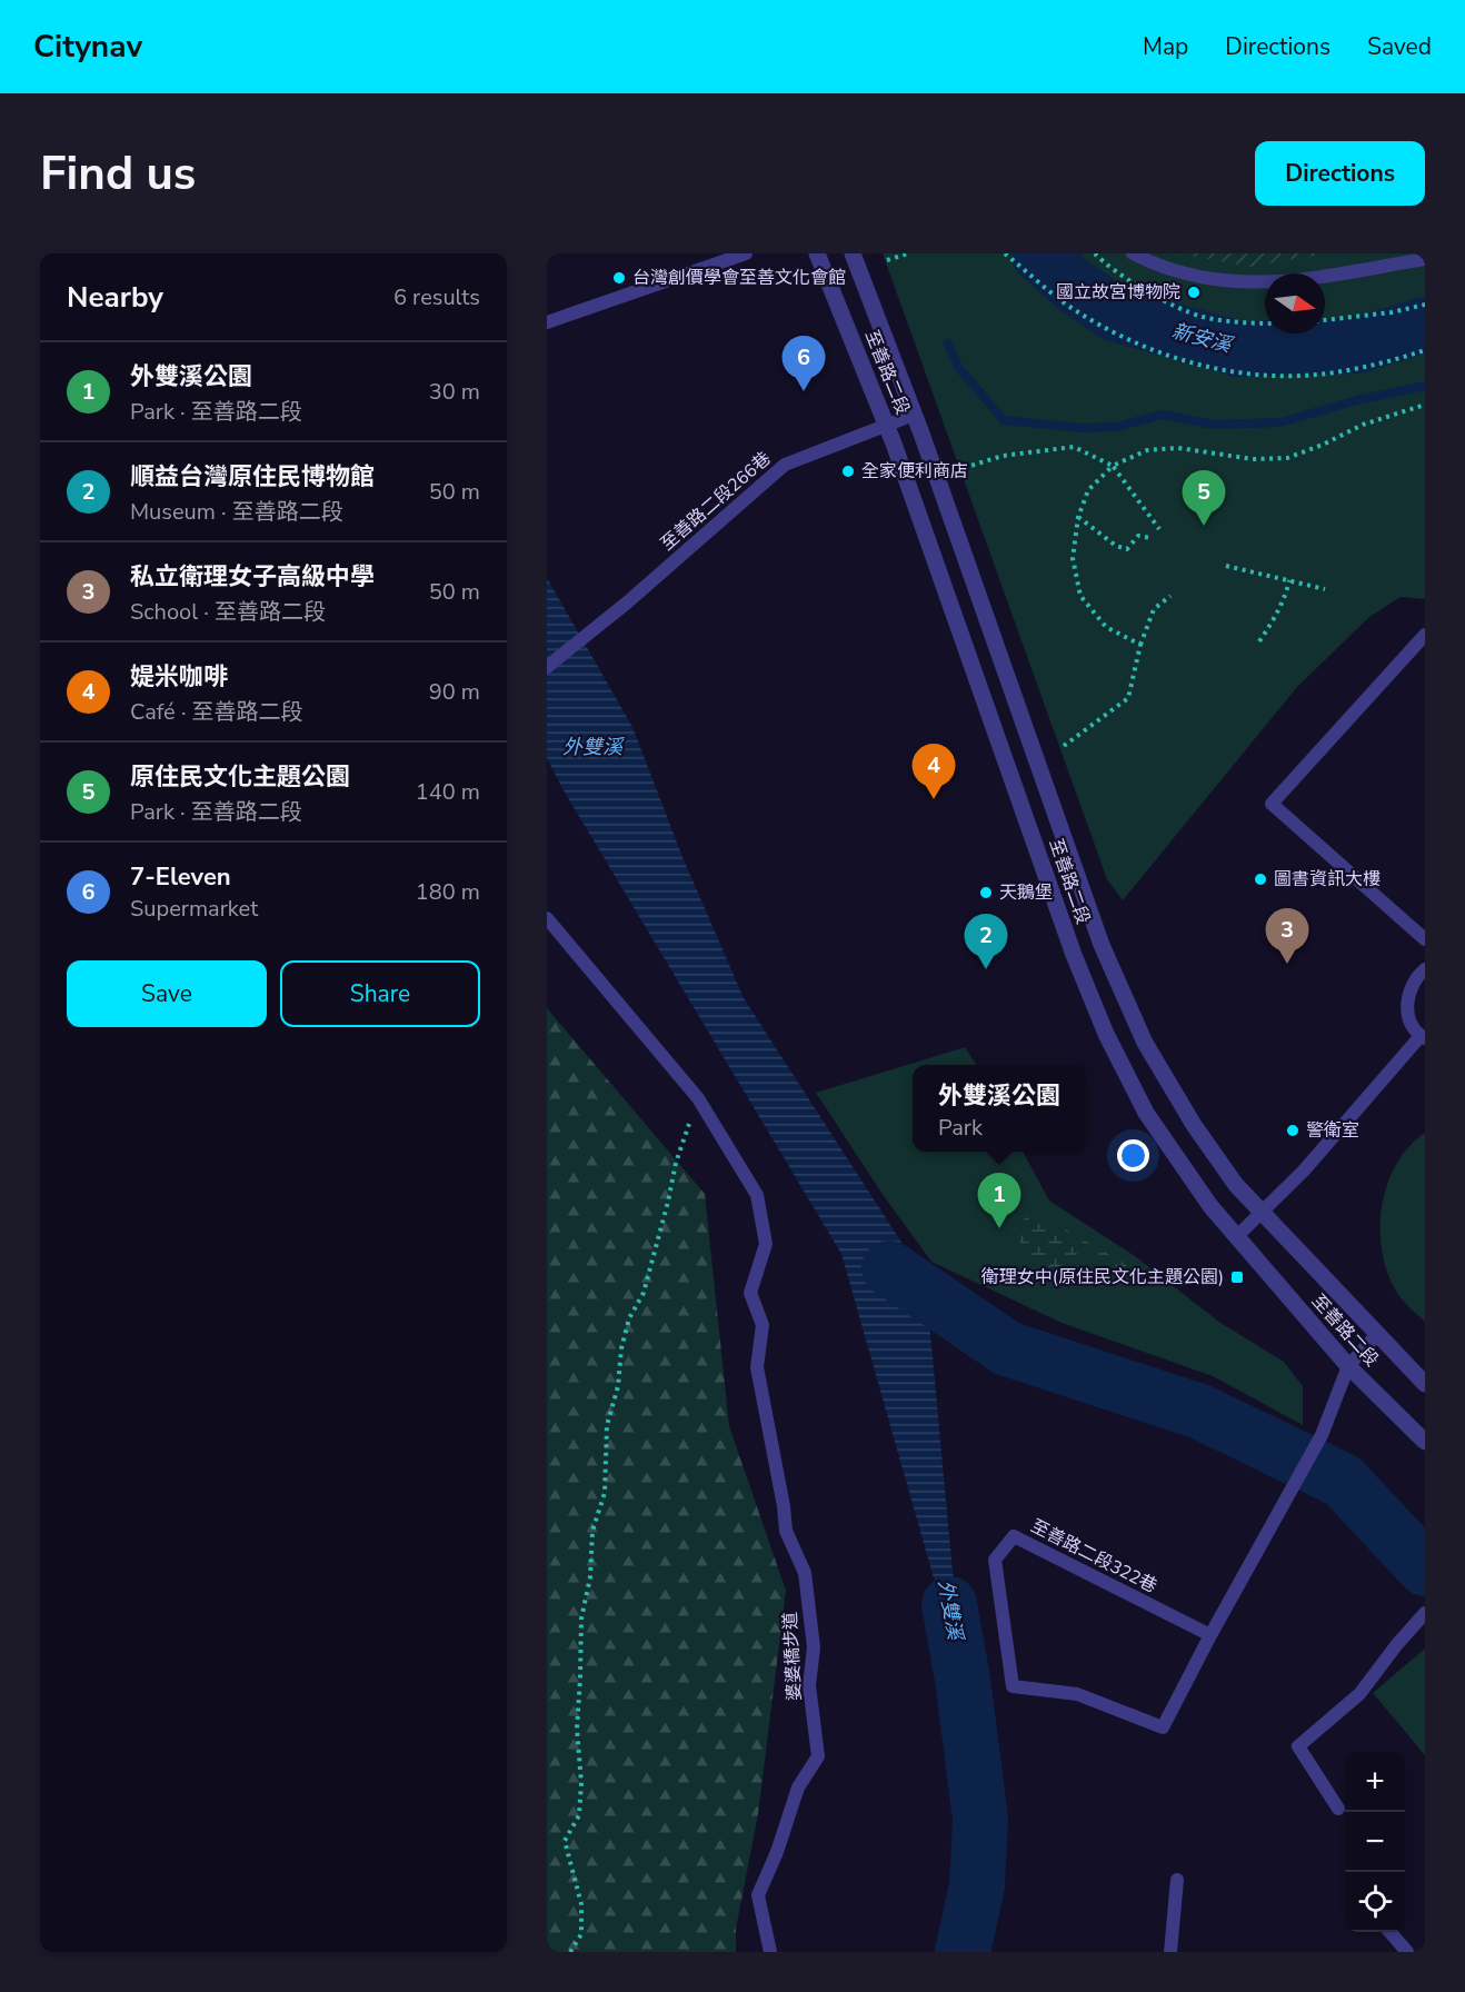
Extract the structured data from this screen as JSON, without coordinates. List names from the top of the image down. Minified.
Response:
{"streets":{"street":["至善路二段"],"lane":["至善路二段266巷","至善路二段322巷","婆婆橋步道"]},"crossings":[["至善路二段","至善路二段266巷"],["至善路二段","至善路二段322巷"]],"water":["新安溪","外雙溪"],"places":{"other":["台灣創價學會至善文化會館","國立故宮博物院","全家便利商店","圖書資訊大樓","天鵝堡","警衛室"],"transit":["衛理女中(原住民文化主題公園)"]},"north":"right","page":{"header":"Citynav","nav":["Map","Directions","Saved"],"buttons":["Directions",["Save","Share"]],"title":"Find us","heading":["Nearby","6 results"],"pins":["6","5","4","3","2","1"],"list":[{"mark":"1","name":"外雙溪公園","note":"Park · 至善路二段","value":"30 m"},{"mark":"2","name":"順益台灣原住民博物館","note":"Museum · 至善路二段","value":"50 m"},{"mark":"3","name":"私立衛理女子高級中學","note":"School · 至善路二段","value":"50 m"},{"mark":"4","name":"媞米咖啡","note":"Café · 至善路二段","value":"90 m"},{"mark":"5","name":"原住民文化主題公園","note":"Park · 至善路二段","value":"140 m"},{"mark":"6","name":"7-Eleven","note":"Supermarket","value":"180 m"}],"popup":["外雙溪公園","Park"],"map_buttons":["+","−"]}}
